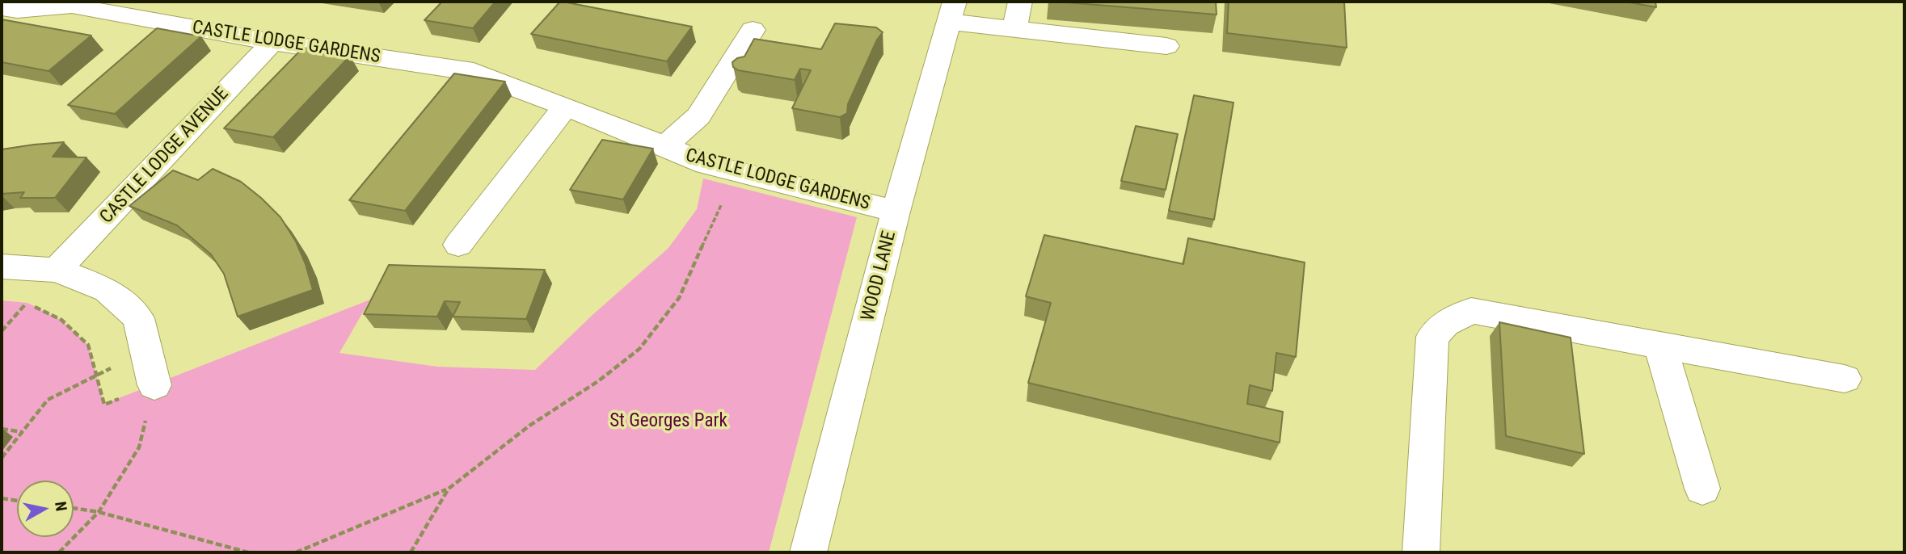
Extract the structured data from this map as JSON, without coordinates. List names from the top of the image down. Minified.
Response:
{"streets":{"street":["CASTLE LODGE GARDENS","CASTLE LODGE AVENUE","WOOD LANE"]},"crossings":[["CASTLE LODGE GARDENS","CASTLE LODGE AVENUE"],["CASTLE LODGE GARDENS","WOOD LANE"]],"parks":["St Georges Park"],"north":"right"}
